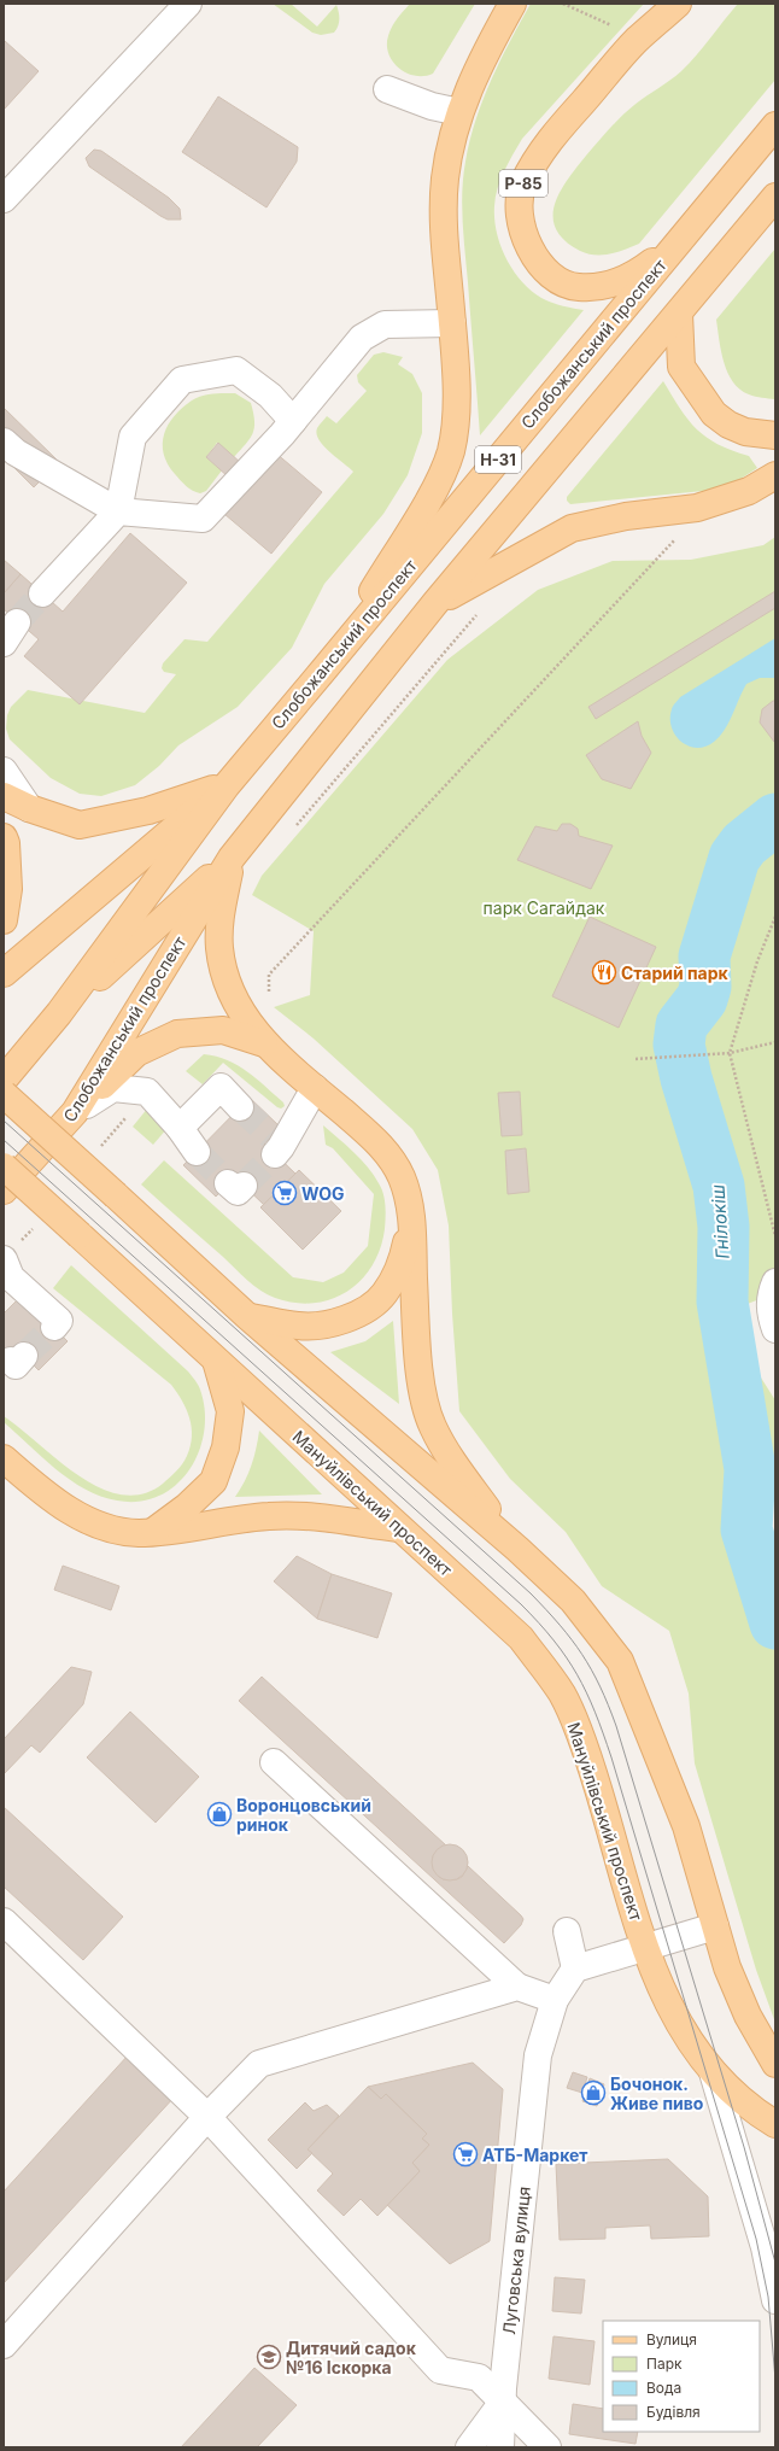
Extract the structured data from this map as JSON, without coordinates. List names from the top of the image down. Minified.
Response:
{"streets":{"main road":["Р-85","Слобожанський проспект","Н-31","Мануйлівський проспект"],"street":["Луговська вулиця"]},"crossings":[["Р-85","Слобожанський проспект"],["Слобожанський проспект","Н-31"]],"water":["Гнілокіш"],"parks":["парк Сагайдак"],"places":{"restaurant":["Старий парк"],"supermarket":["WOG","АТБ-Маркет"],"shop":["Воронцовський ринок","Бочонок. Живе пиво"],"school or university":["Дитячий садок №16 Іскорка"]},"legend":["Вулиця","Парк","Вода","Будівля"]}
